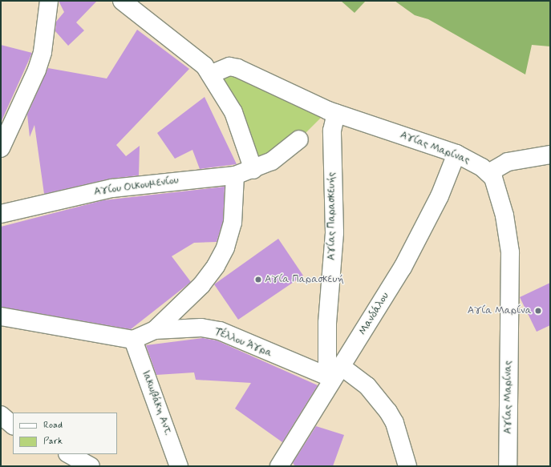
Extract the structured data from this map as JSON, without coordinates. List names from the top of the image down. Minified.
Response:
{"streets":{"street":["Αγίας Μαρίνας","Αγίου Οικουμενίου","Αγίας Παρασκευής","Μανδάλου","Τέλλου Άγρα","Ιακωβάκη Αντ."]},"crossings":[["Αγίας Μαρίνας","Αγίας Παρασκευής"],["Αγίας Μαρίνας","Μανδάλου"],["Αγίας Παρασκευής","Μανδάλου"],["Αγίας Παρασκευής","Τέλλου Άγρα"],["Μανδάλου","Τέλλου Άγρα"],["Τέλλου Άγρα","Ιακωβάκη Αντ."]],"places":["Αγία Παρασκευή","Αγία Μαρίνα"],"legend":["Road","Park"]}
